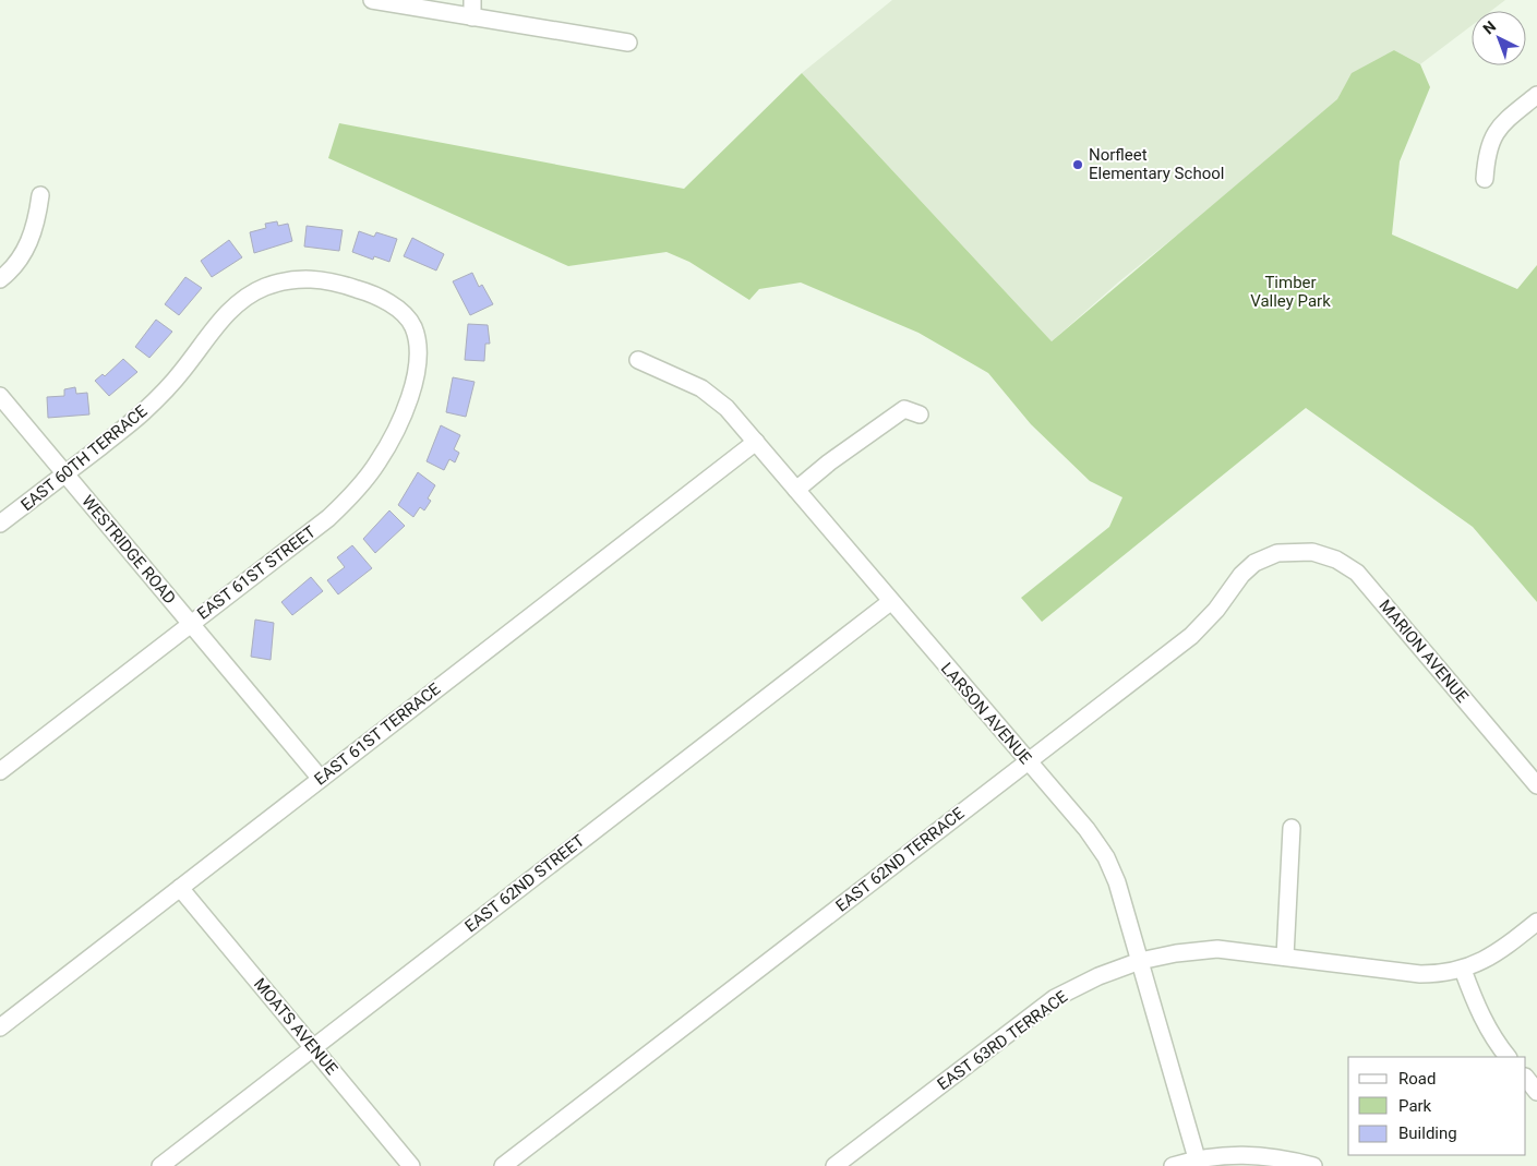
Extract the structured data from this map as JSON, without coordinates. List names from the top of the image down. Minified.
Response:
{"streets":{"street":["EAST 60TH TERRACE","WESTRIDGE ROAD","EAST 61ST STREET","MARION AVENUE","LARSON AVENUE","EAST 61ST TERRACE","EAST 62ND TERRACE","EAST 62ND STREET","MOATS AVENUE","EAST 63RD TERRACE"]},"crossings":[["EAST 60TH TERRACE","WESTRIDGE ROAD"],["EAST 60TH TERRACE","EAST 61ST STREET"],["WESTRIDGE ROAD","EAST 61ST STREET"],["WESTRIDGE ROAD","EAST 61ST TERRACE"],["MARION AVENUE","EAST 62ND TERRACE"],["LARSON AVENUE","EAST 61ST TERRACE"],["LARSON AVENUE","EAST 62ND TERRACE"],["LARSON AVENUE","EAST 62ND STREET"],["LARSON AVENUE","EAST 63RD TERRACE"],["EAST 61ST TERRACE","MOATS AVENUE"],["EAST 62ND STREET","MOATS AVENUE"]],"parks":["Timber Valley Park"],"places":["Norfleet Elementary School"],"legend":["Road","Park","Building"],"north":"top left"}
